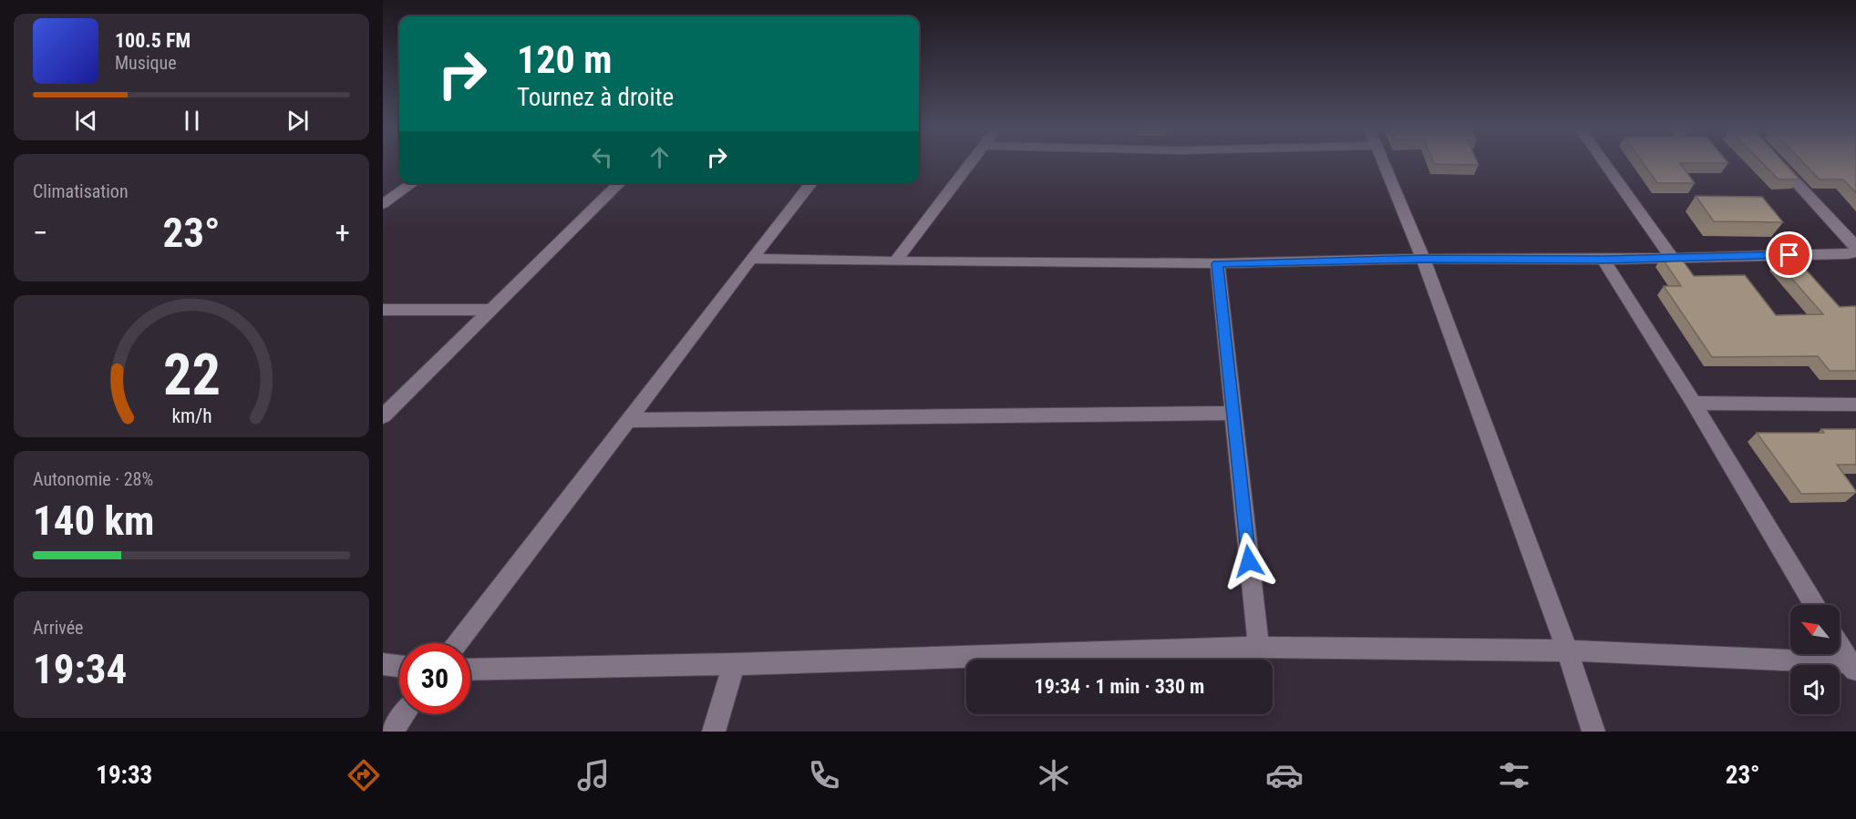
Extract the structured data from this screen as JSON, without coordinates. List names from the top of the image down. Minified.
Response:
{"north":"top left","page":{"turn":["120 m","Tournez à droite"],"song":["100.5 FM","Musique"],"tile":["Climatisation",["Autonomie · 28%","140 km"],["Arrivée","19:34"]],"heat":["−","23°","+"],"limit":"30","trip":"19:34 · 1 min · 330 m","tabs":["19:33","23°"],"gauge":["22","km/h"]}}
